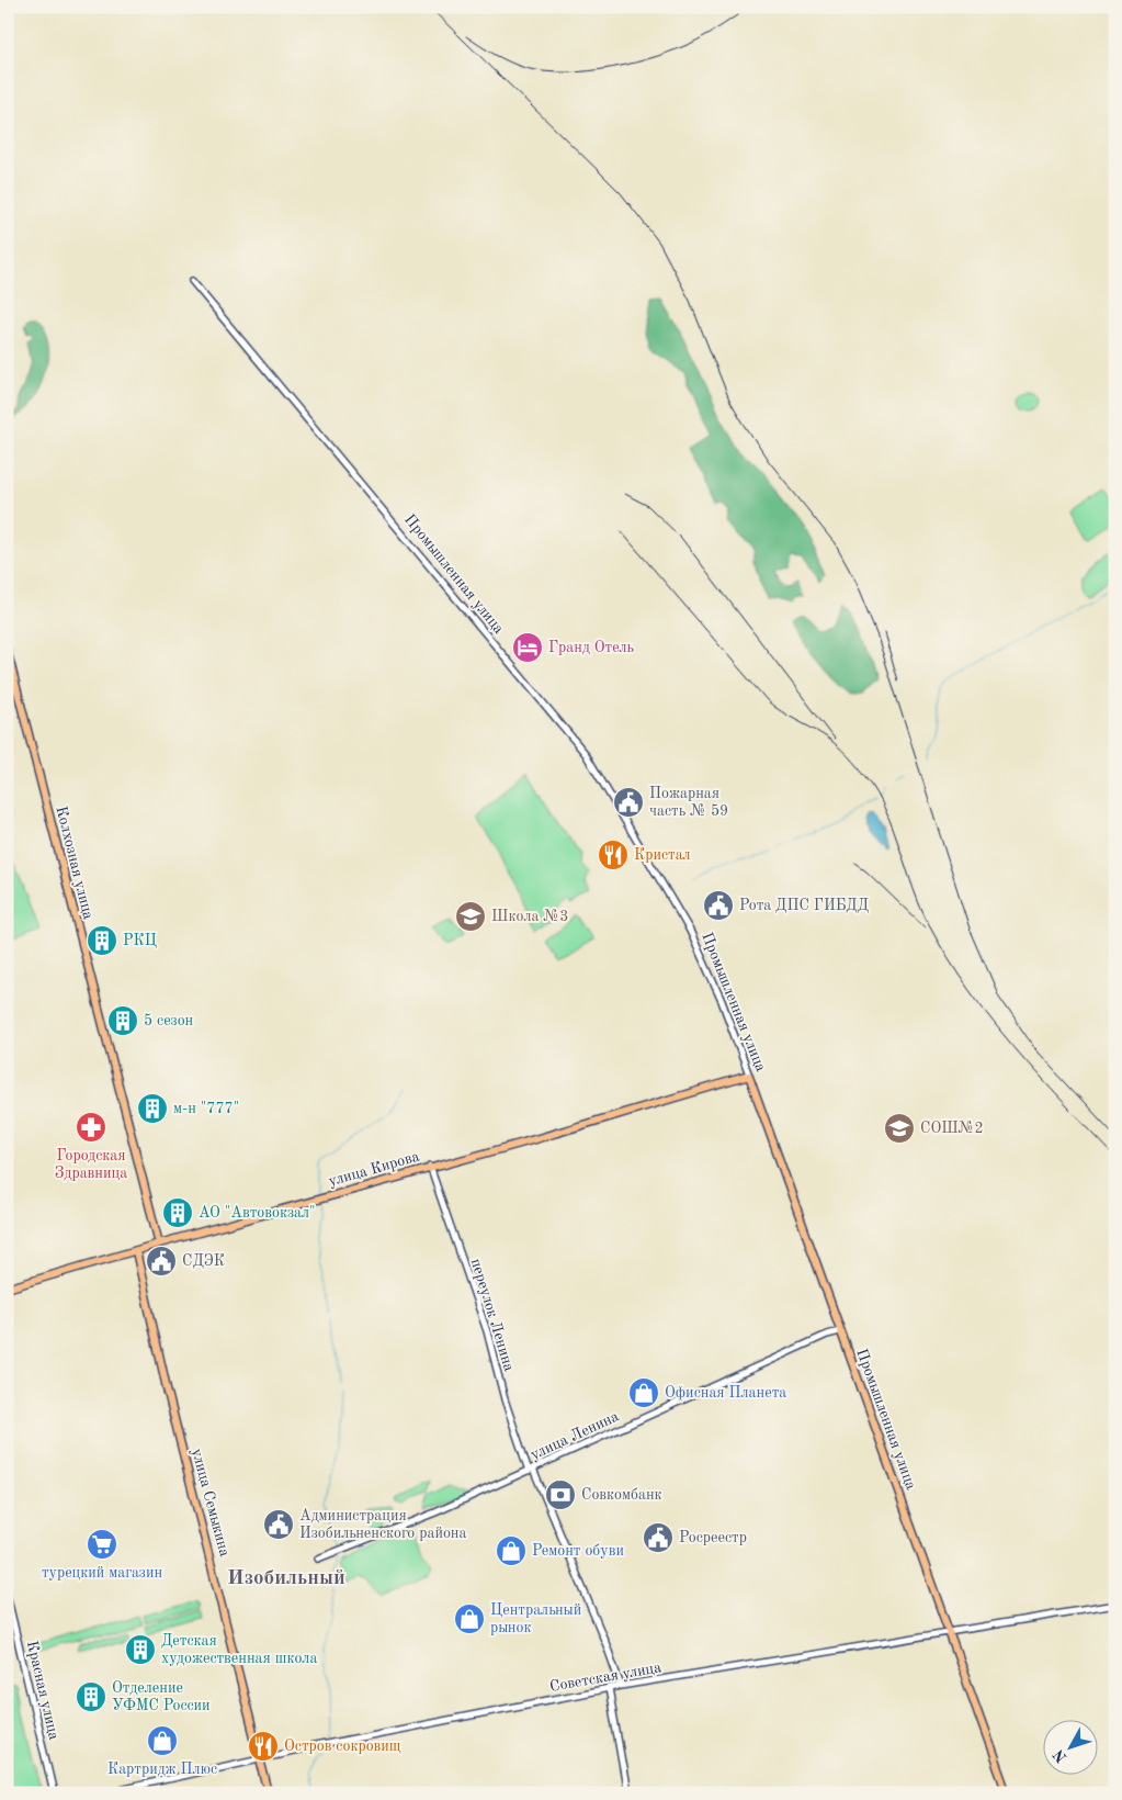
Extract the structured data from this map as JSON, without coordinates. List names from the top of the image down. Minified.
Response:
{"streets":{"main road":["Промышленная улица","Колхозная улица","улица Кирова","улица Семыкина"],"street":["переулок Ленина","улица Ленина","Советская улица","Красная улица"]},"crossings":[["Промышленная улица","улица Кирова"],["Промышленная улица","улица Ленина"],["Промышленная улица","Советская улица"],["Колхозная улица","улица Кирова"],["улица Кирова","переулок Ленина"],["улица Кирова","улица Семыкина"],["переулок Ленина","улица Ленина"],["переулок Ленина","Советская улица"],["улица Семыкина","Советская улица"]],"districts":["Изобильный"],"places":{"hotel":["Гранд Отель"],"public building":["Пожарная часть № 59","Рота ДПС ГИБДД","СДЭК","Администрация Изобильненского района","Росреестр"],"restaurant":["Кристал","Остров сокровищ"],"school or university":["Школа №3","СОШ№2"],"building":["РКЦ","5 сезон","м-н \"777\"","АО \"Автовокзал\"","Детская художественная школа","Отделение УФМС России"],"pharmacy":["Городская Здравница"],"shop":["Офисная Планета","Ремонт обуви","Центральный рынок","Картридж Плюс"],"bank":["Совкомбанк"],"supermarket":["турецкий магазин"]},"north":"bottom left"}
